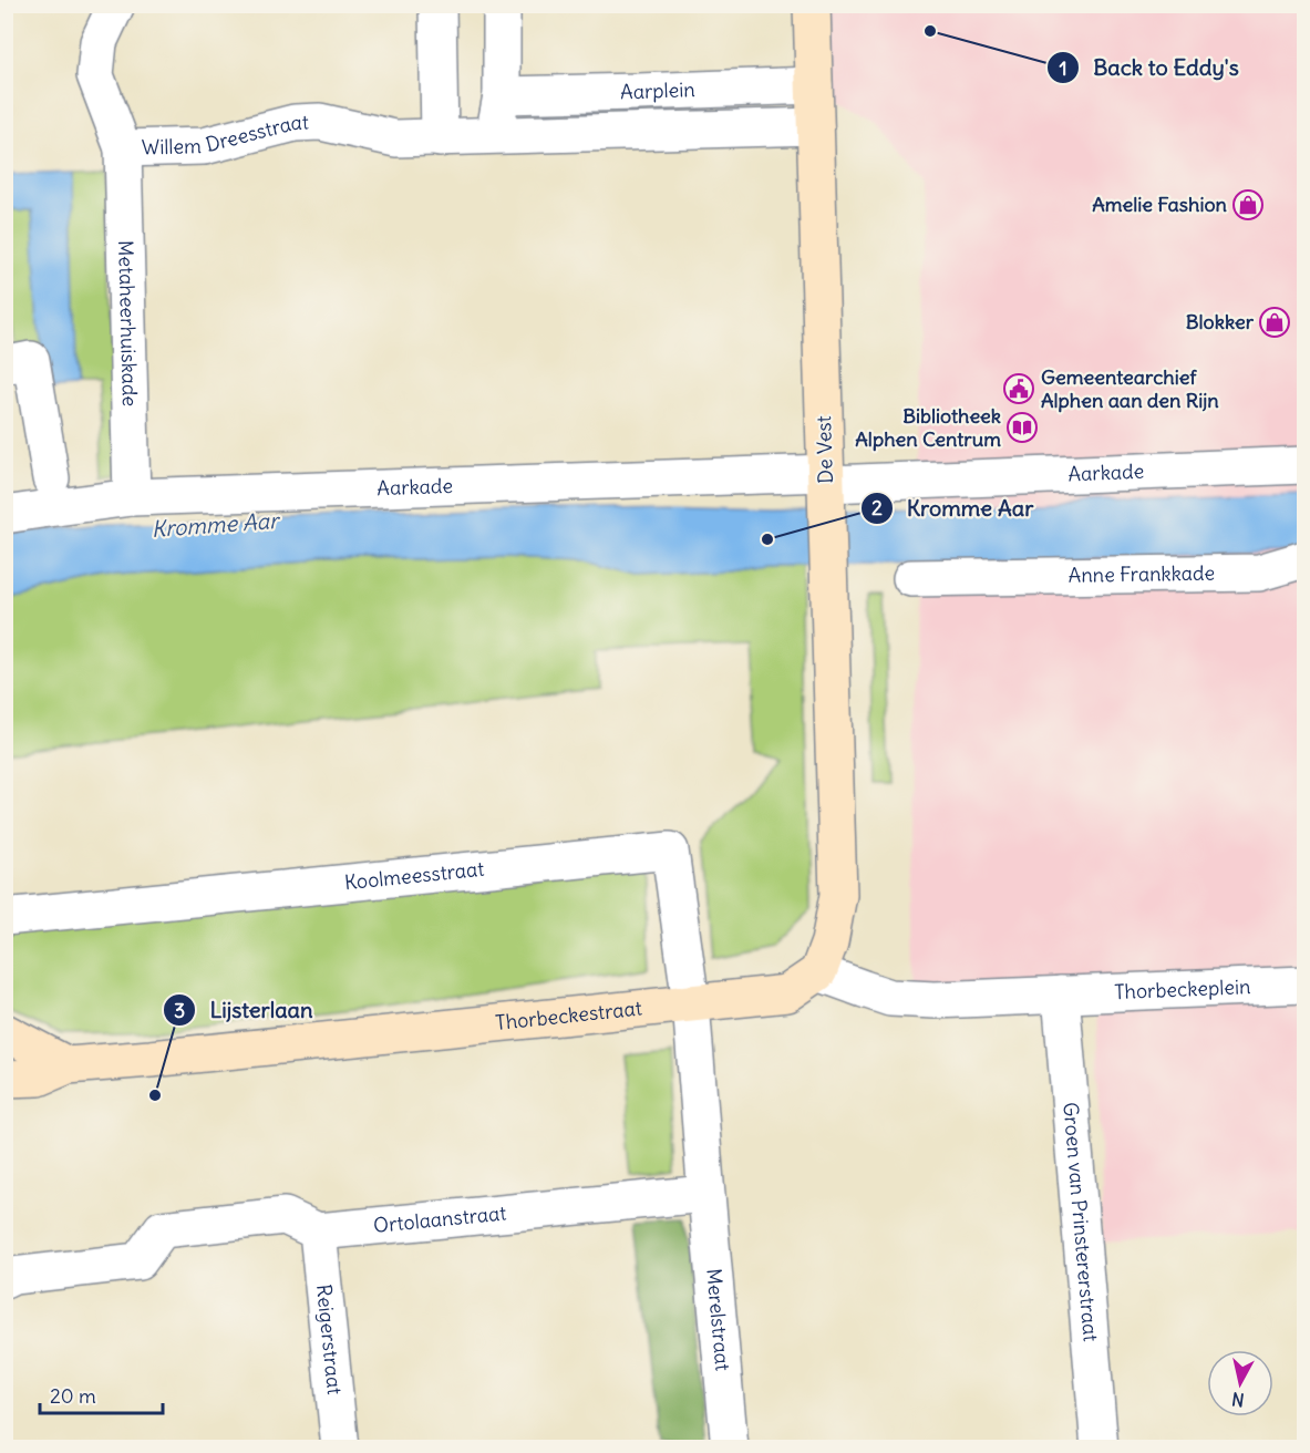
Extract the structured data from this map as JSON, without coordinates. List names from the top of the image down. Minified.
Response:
{"streets":{"street":["Aarplein","Willem Dreesstraat","Metaheerhuiskade","De Vest","Aarkade","Anne Frankkade","Koolmeesstraat","Thorbeckeplein","Thorbeckestraat","Ortolaanstraat","Groen van Prinstererstraat","Merelstraat","Reigerstraat"]},"crossings":[["Aarplein","De Vest"],["Willem Dreesstraat","Metaheerhuiskade"],["Willem Dreesstraat","De Vest"],["Metaheerhuiskade","Aarkade"],["De Vest","Aarkade"],["De Vest","Thorbeckestraat"],["Koolmeesstraat","Thorbeckestraat"],["Thorbeckeplein","Groen van Prinstererstraat"],["Ortolaanstraat","Merelstraat"],["Ortolaanstraat","Reigerstraat"]],"water":["Kromme Aar"],"places":{"other":["Back to Eddy's","Kromme Aar","Lijsterlaan"],"shop":["Amelie Fashion","Blokker"],"public building":["Gemeentearchief Alphen aan den Rijn"],"library":["Bibliotheek Alphen Centrum"]},"scale_bar":"20 m","north":"bottom"}
